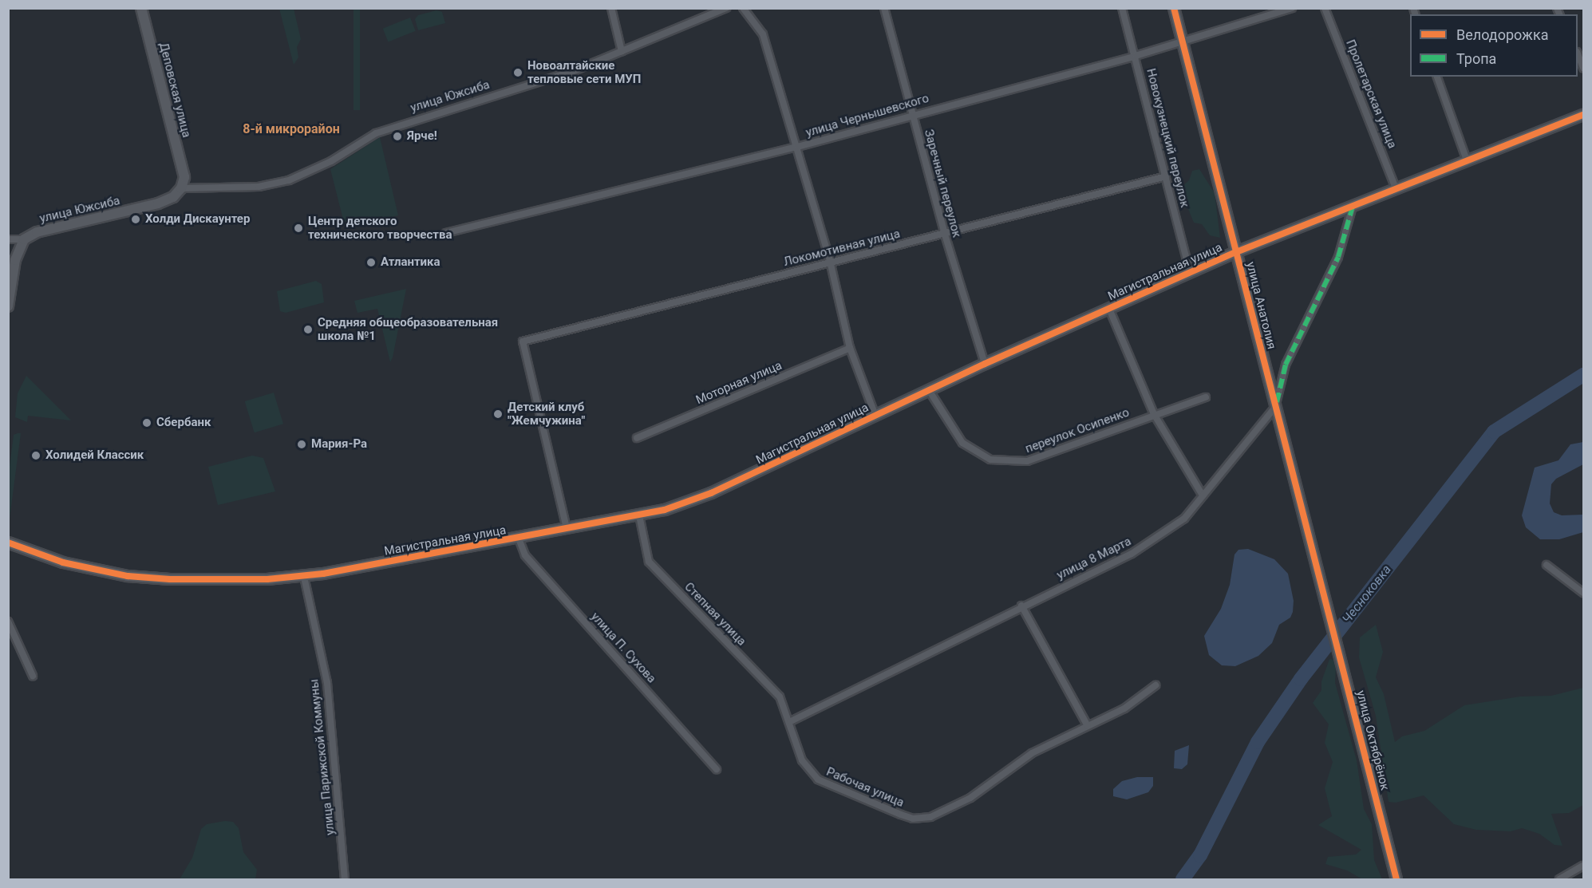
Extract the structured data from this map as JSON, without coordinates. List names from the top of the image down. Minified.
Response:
{"streets":{"street":["Деповская улица","Пролетарская улица","улица Южсиба","улица Чернышевского","Новокузнецкий переулок","Заречный переулок","Локомотивная улица","Магистральная улица","улица Анатолия","Моторная улица","переулок Осипенко","улица 8 Марта","Степная улица","улица П. Сухова","улица Октябрёнок","улица Парижской Коммуны","Рабочая улица"]},"crossings":[["Деповская улица","улица Южсиба"],["Пролетарская улица","Магистральная улица"],["улица Чернышевского","Новокузнецкий переулок"],["улица Чернышевского","Заречный переулок"],["улица Чернышевского","улица Анатолия"],["Новокузнецкий переулок","Локомотивная улица"],["Новокузнецкий переулок","Магистральная улица"],["Заречный переулок","Локомотивная улица"],["Заречный переулок","Магистральная улица"],["Локомотивная улица","Магистральная улица"],["Магистральная улица","улица Анатолия"],["Магистральная улица","переулок Осипенко"],["Магистральная улица","улица 8 Марта"],["Магистральная улица","Степная улица"],["Магистральная улица","улица П. Сухова"],["Магистральная улица","улица Парижской Коммуны"],["улица Анатолия","улица 8 Марта"],["улица Анатолия","улица Октябрёнок"],["улица 8 Марта","Степная улица"],["улица 8 Марта","Рабочая улица"],["Степная улица","Рабочая улица"]],"districts":["8-й микрорайон"],"water":["Чесноковка"],"places":["Новоалтайские тепловые сети МУП","Ярче!","Холди Дискаунтер","Центр детского технического творчества","Атлантика","Средняя общеобразовательная школа №1","Детский клуб \"Жемчужина\"","Сбербанк","Мария-Ра","Холидей Классик"],"legend":["Велодорожка","Тропа"]}
